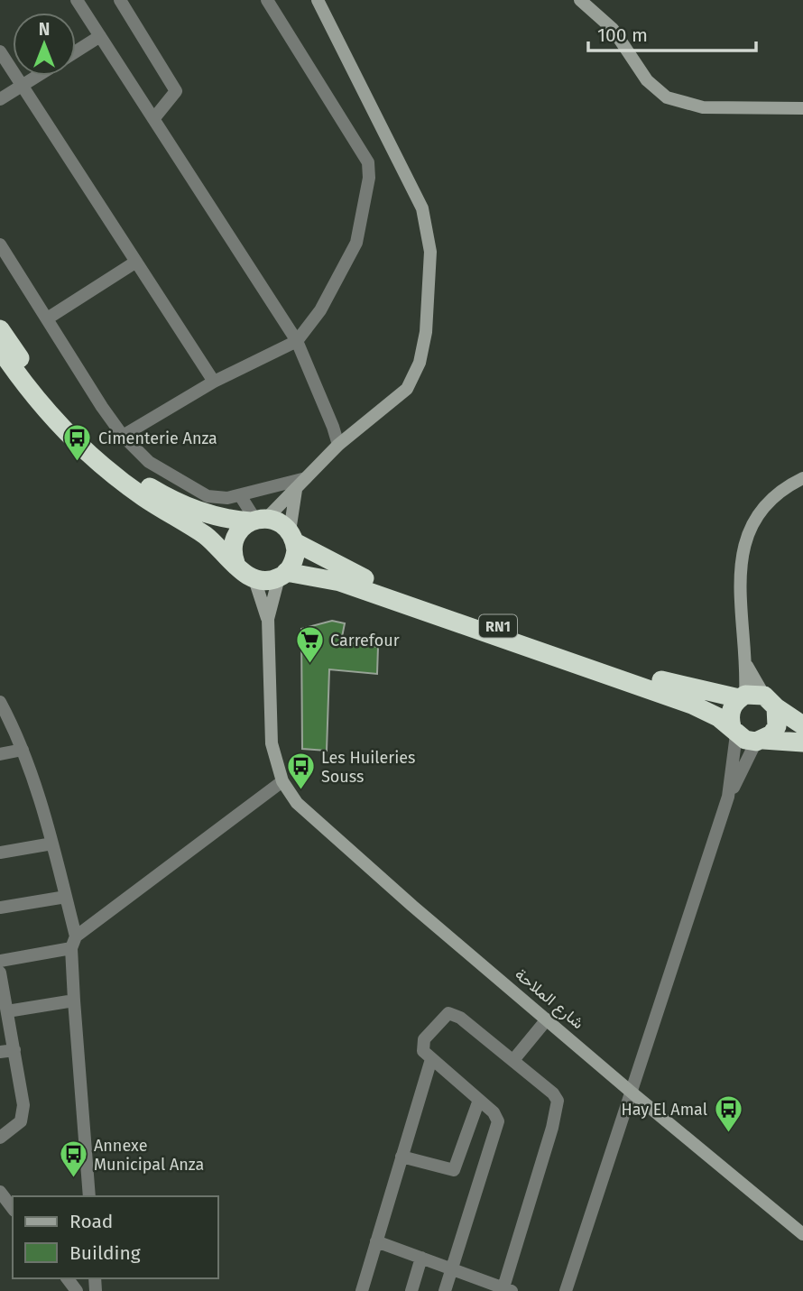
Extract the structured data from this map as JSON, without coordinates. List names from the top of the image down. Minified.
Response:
{"streets":{"highway":["RN1"],"street":["شارع الملاحة"]},"places":{"bus stop":["Cimenterie Anza","Les Huileries Souss","Hay El Amal","Annexe Municipal Anza"],"supermarket":["Carrefour"]},"legend":["Road","Building"],"scale_bar":"100 m","north":"top"}
